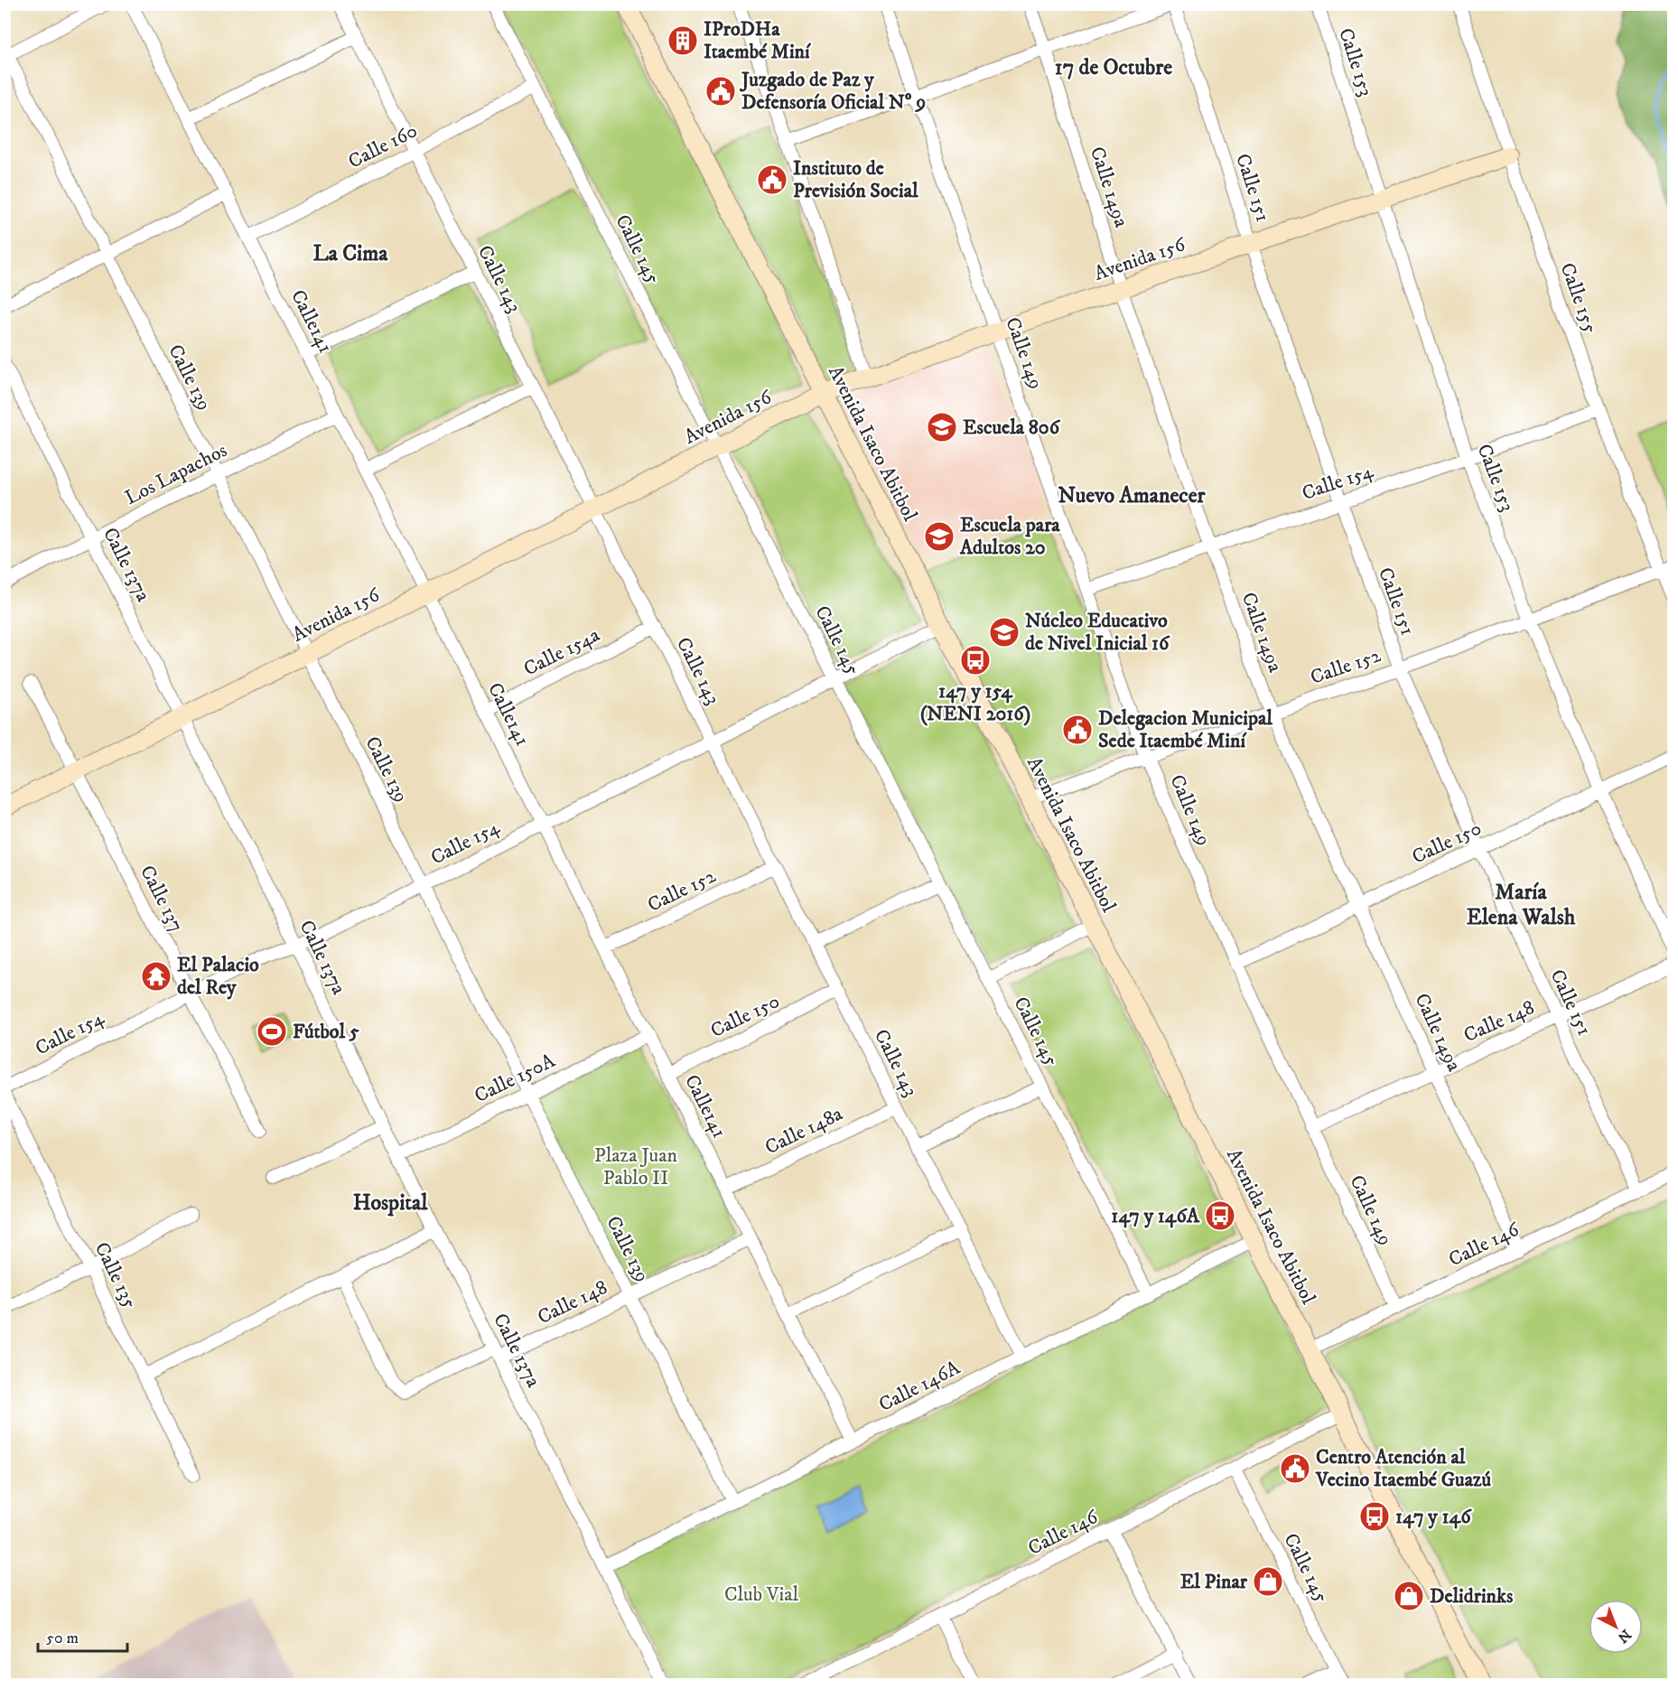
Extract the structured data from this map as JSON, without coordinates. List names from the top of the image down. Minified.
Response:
{"streets":{"main road":["Avenida 156","Avenida Isaco Abitbol"],"street":["Calle 153","Calle 160","Calle 149a","Calle 151","Calle 145","Calle 143","Calle 155","Calle141","Calle 149","Calle 139","Los Lapachos","Calle 154","Calle 137a","Calle 154a","Calle 152","Calle 150","Calle 137","Calle 148","Calle 150A","Calle 148a","Calle 146","Calle 135","Calle 146A"]},"crossings":[["Calle 153","Avenida 156"],["Calle 153","Calle 154"],["Calle 153","Calle 152"],["Calle 153","Calle 150"],["Calle 160","Calle 145"],["Calle 160","Calle 143"],["Calle 160","Calle141"],["Calle 149a","Avenida 156"],["Calle 149a","Calle 154"],["Calle 149a","Calle 152"],["Calle 149a","Calle 150"],["Calle 149a","Calle 148"],["Calle 149a","Calle 146"],["Calle 151","Avenida 156"],["Calle 151","Calle 154"],["Calle 151","Calle 152"],["Calle 151","Calle 150"],["Calle 151","Calle 148"],["Calle 151","Calle 146"],["Calle 145","Avenida 156"],["Calle 145","Calle 154"],["Calle 145","Calle 146"],["Calle 145","Calle 146A"],["Avenida 156","Calle 143"],["Avenida 156","Calle 155"],["Avenida 156","Calle141"],["Avenida 156","Calle 149"],["Avenida 156","Calle 139"],["Avenida 156","Avenida Isaco Abitbol"],["Avenida 156","Calle 137a"],["Avenida 156","Calle 137"],["Calle 143","Calle 154"],["Calle 143","Calle 154a"],["Calle 143","Calle 152"],["Calle 143","Calle 150"],["Calle 143","Calle 148a"],["Calle 143","Calle 146A"],["Calle 155","Calle 154"],["Calle 155","Calle 152"],["Calle141","Los Lapachos"],["Calle141","Calle 154"],["Calle141","Calle 154a"],["Calle141","Calle 152"],["Calle141","Calle 150"],["Calle141","Calle 148"],["Calle141","Calle 150A"],["Calle141","Calle 148a"],["Calle141","Calle 146A"],["Calle 149","Calle 154"],["Calle 149","Calle 152"],["Calle 149","Calle 150"],["Calle 149","Calle 148"],["Calle 149","Calle 146"],["Calle 139","Los Lapachos"],["Calle 139","Calle 154"],["Calle 139","Calle 148"],["Calle 139","Calle 150A"],["Calle 139","Calle 146A"],["Avenida Isaco Abitbol","Calle 154"],["Avenida Isaco Abitbol","Calle 152"],["Avenida Isaco Abitbol","Calle 146"],["Avenida Isaco Abitbol","Calle 146A"],["Los Lapachos","Calle 137a"],["Calle 154","Calle 137a"],["Calle 154","Calle 137"],["Calle 137a","Calle 148"],["Calle 137a","Calle 150A"],["Calle 137a","Calle 146A"]],"districts":["17 de Octubre","La Cima","Nuevo Amanecer","María Elena Walsh","Hospital"],"parks":["Plaza Juan Pablo II","Club Vial"],"places":{"building":["IProDHa Itaembé Miní"],"public building":["Juzgado de Paz y Defensoría Oficial Nº 9","Instituto de Previsión Social","Delegacion Municipal Sede Itaembé Miní","Centro Atención al Vecino Itaembé Guazú"],"school or university":["Escuela 806","Escuela para Adultos 20","Núcleo Educativo de Nivel Inicial 16"],"bus stop":["147 y 154 (NENI 2016)","147 y 146A","147 y 146"],"temple":["El Palacio del Rey"],"sports":["Fútbol 5"],"shop":["El Pinar","Delidrinks"]},"scale_bar":"50 m","north":"bottom right"}
